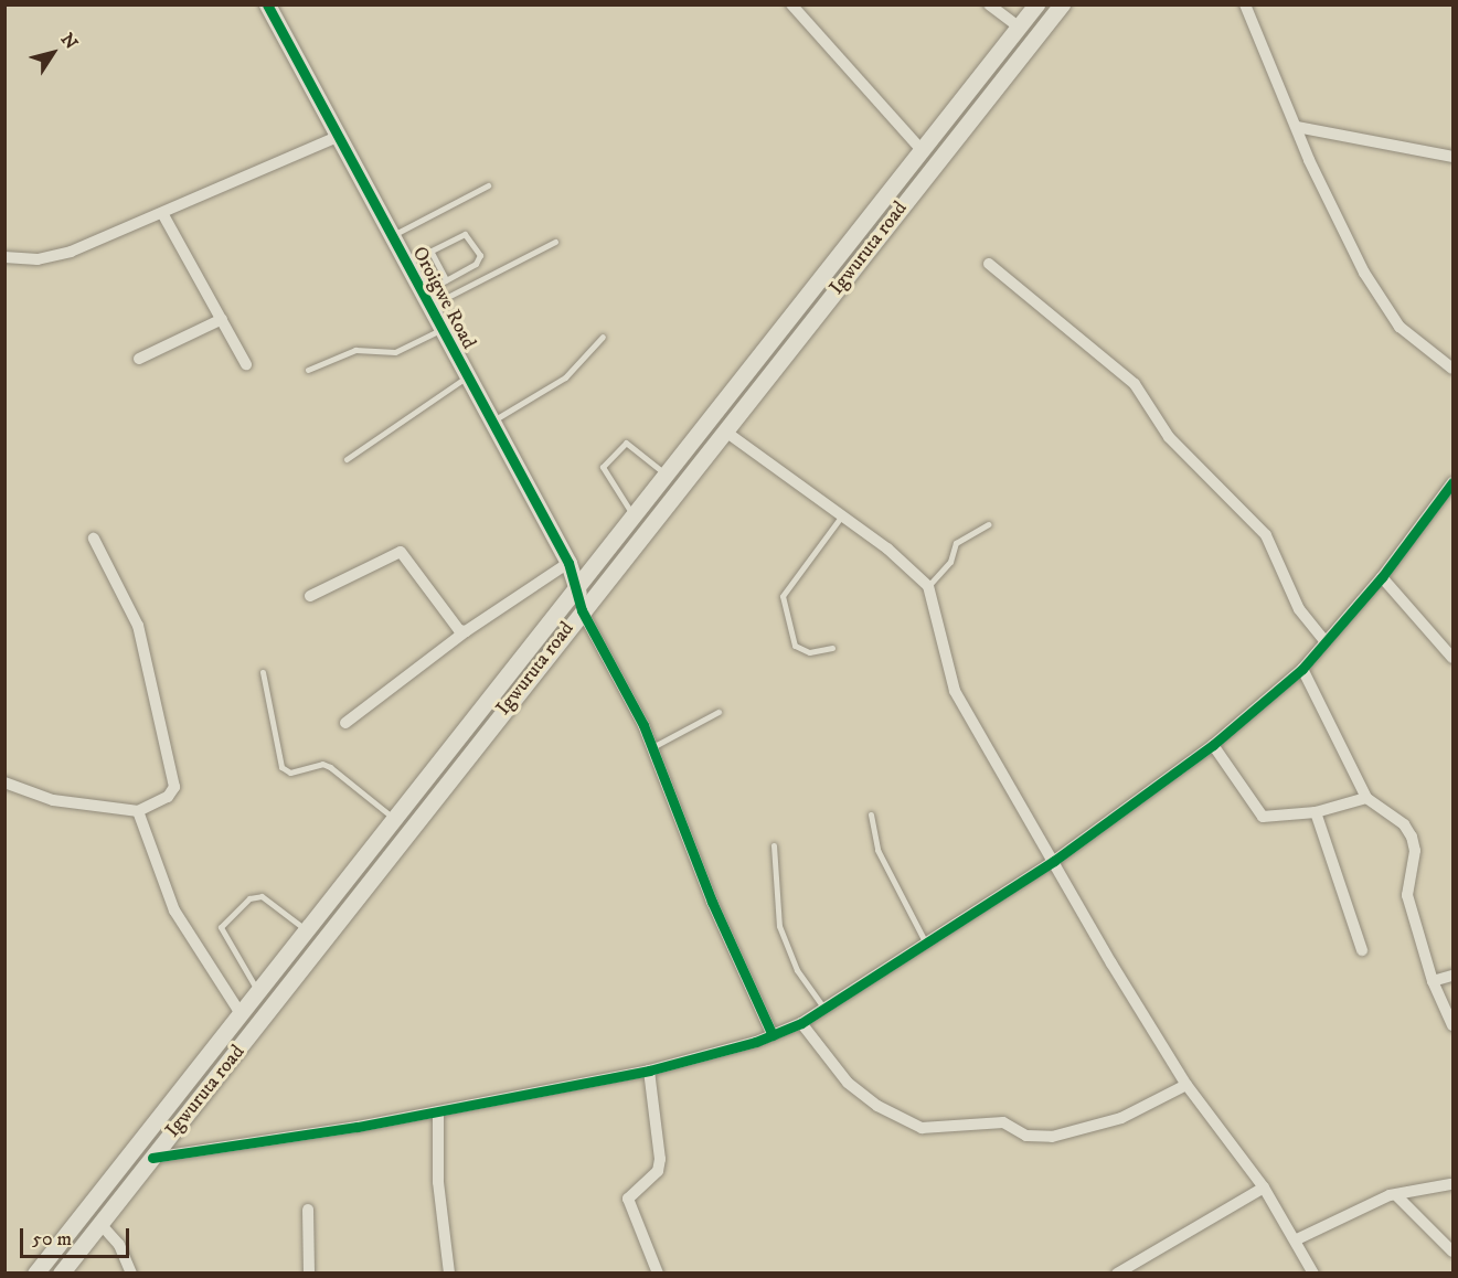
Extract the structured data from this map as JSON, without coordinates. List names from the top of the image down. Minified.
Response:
{"streets":{"main road":["Igwuruta road","Oroigwe Road"]},"crossings":[["Igwuruta road","Oroigwe Road"]],"scale_bar":"50 m","north":"top right"}
